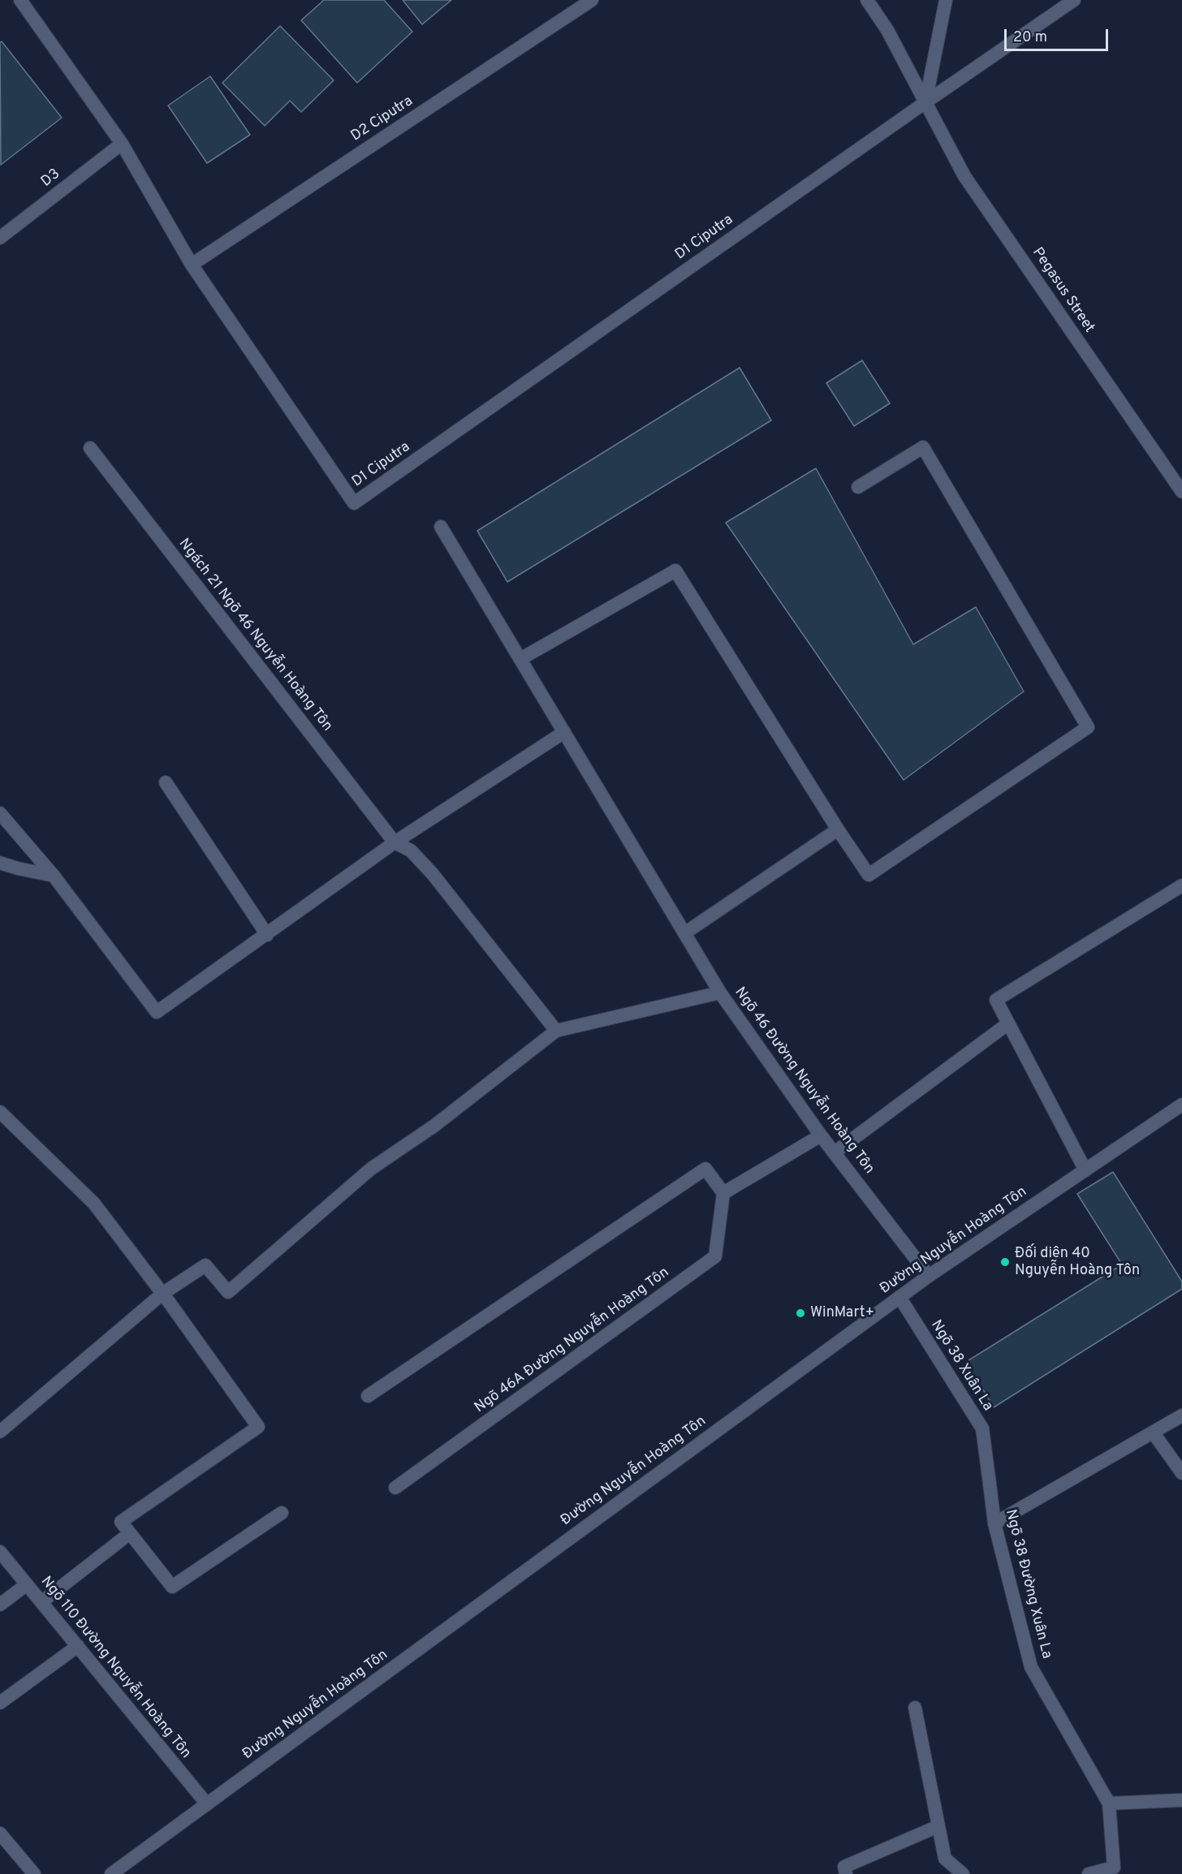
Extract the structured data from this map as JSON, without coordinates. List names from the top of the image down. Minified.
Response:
{"streets":{"street":["D2 Ciputra","D3","D1 Ciputra","Pegasus Street","Ngách 21 Ngõ 46 Nguyễn Hoàng Tôn","Ngõ 46 Đường Nguyễn Hoàng Tôn","Đường Nguyễn Hoàng Tôn","Ngõ 46A Đường Nguyễn Hoàng Tôn","Ngõ 38 Xuân La","Ngõ 38 Đường Xuân La","Ngõ 110 Đường Nguyễn Hoàng Tôn"]},"crossings":[["D2 Ciputra","D1 Ciputra"],["D1 Ciputra","Pegasus Street"],["Ngõ 46 Đường Nguyễn Hoàng Tôn","Đường Nguyễn Hoàng Tôn"],["Đường Nguyễn Hoàng Tôn","Ngõ 38 Xuân La"],["Đường Nguyễn Hoàng Tôn","Ngõ 110 Đường Nguyễn Hoàng Tôn"],["Ngõ 38 Xuân La","Ngõ 38 Đường Xuân La"]],"places":["Đối diện 40 Nguyễn Hoàng Tôn","WinMart+"],"scale_bar":"20 m"}
